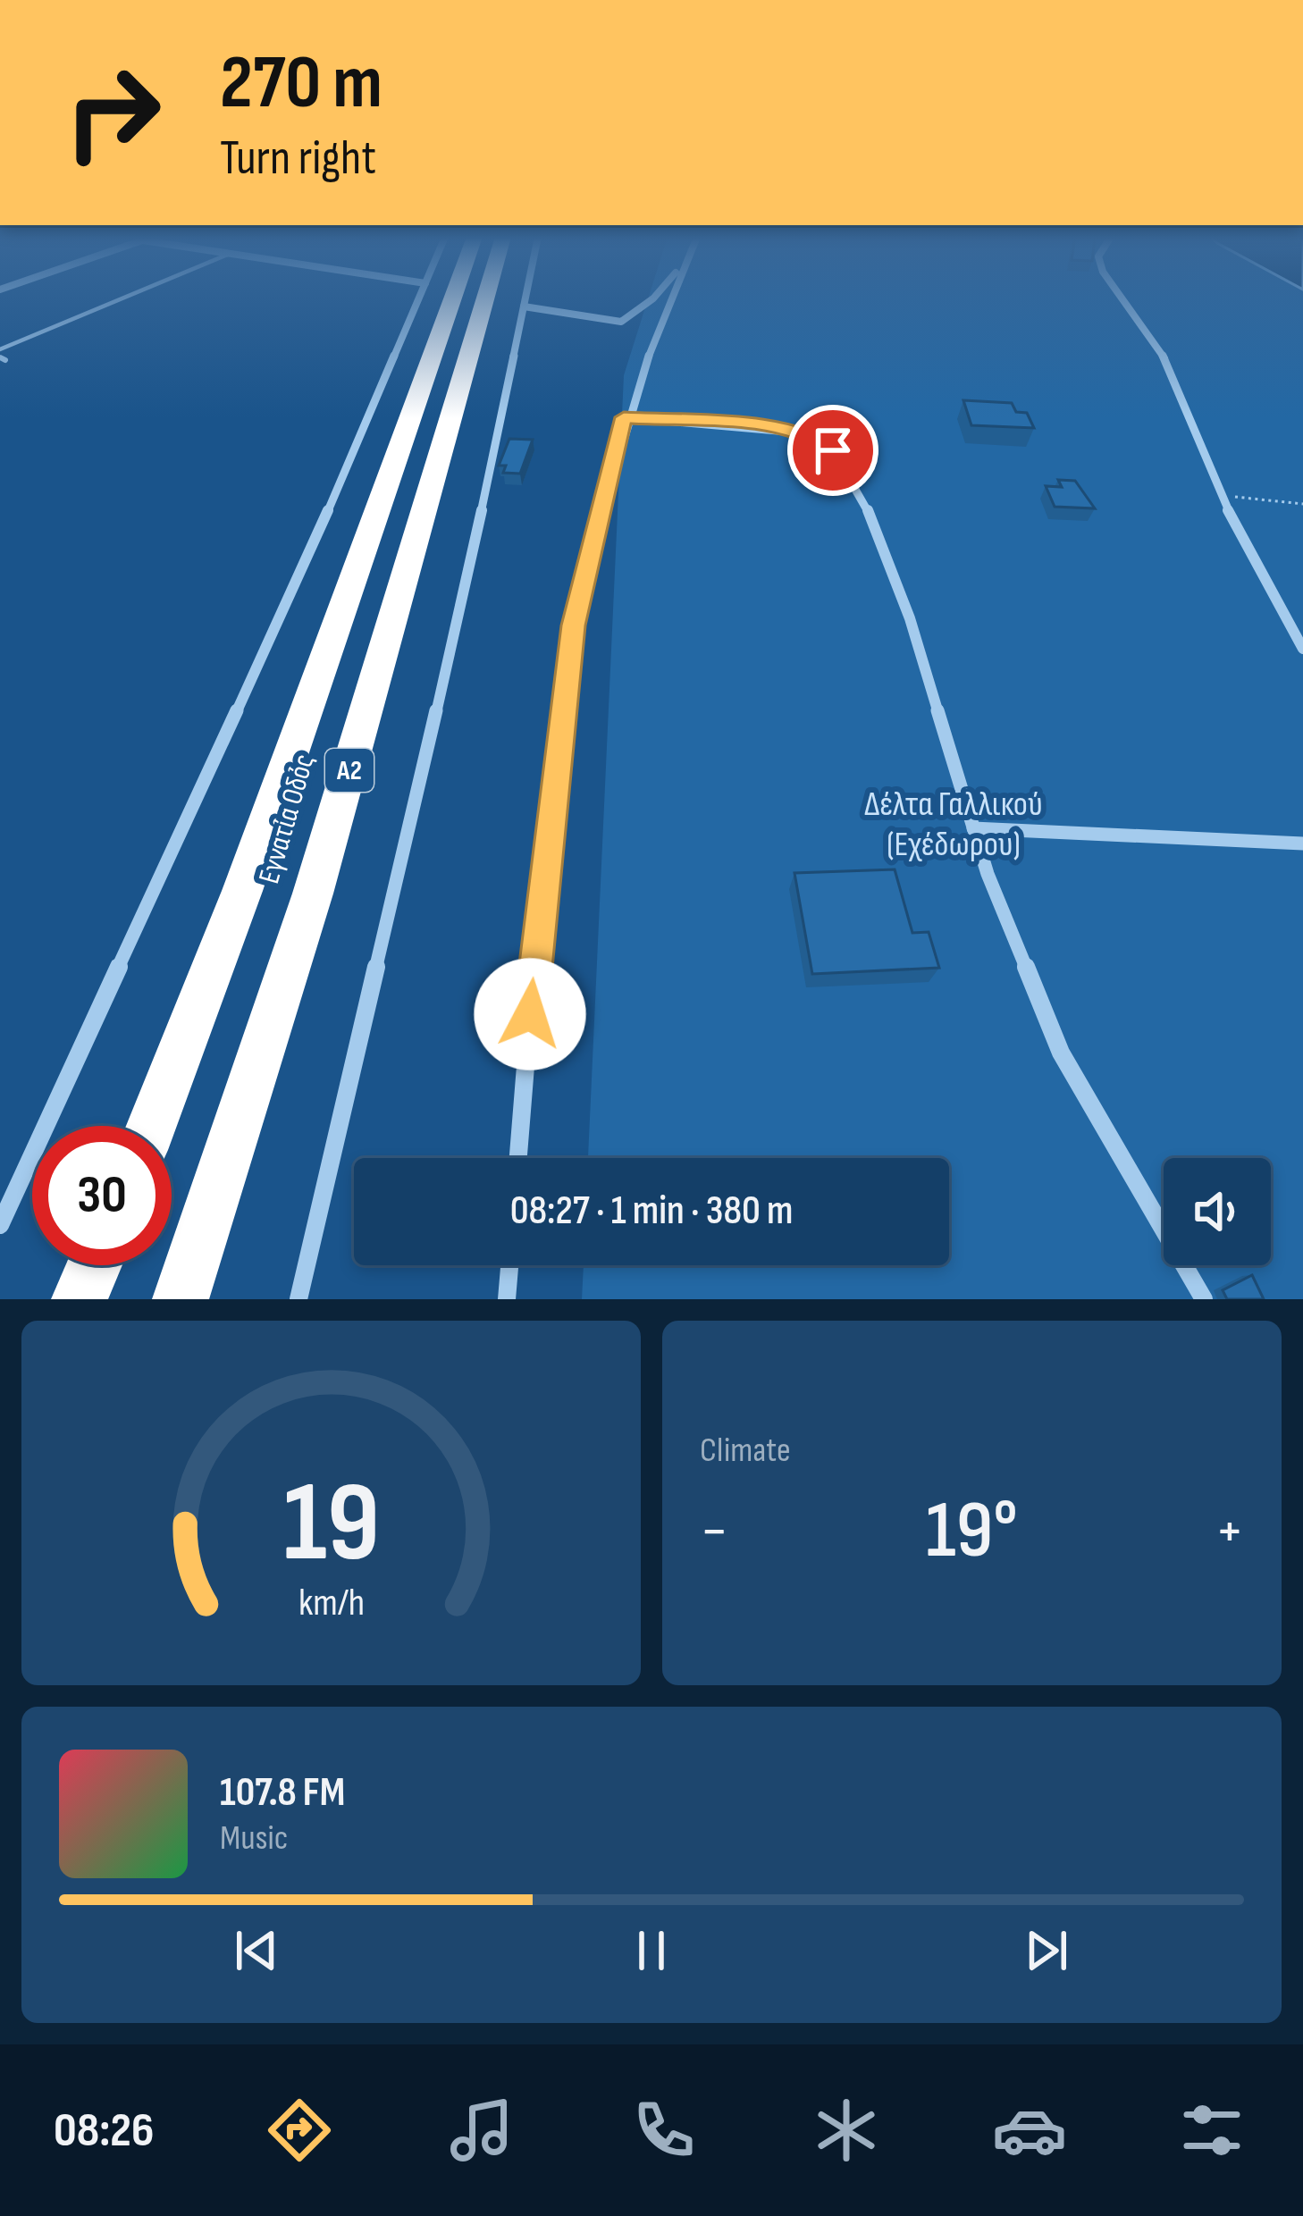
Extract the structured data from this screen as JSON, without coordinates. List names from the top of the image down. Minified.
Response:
{"streets":{"highway":["Α2","Εγνατία Οδός"]},"parks":["Δέλτα Γαλλικού (Εχέδωρου)"],"page":{"turn":["270 m","Turn right"],"limit":"30","trip":"08:27 · 1 min · 380 m","tile":"Climate","heat":["−","19°","+"],"song":["107.8 FM","Music"],"tabs":"08:26","gauge":["19","km/h"]}}
